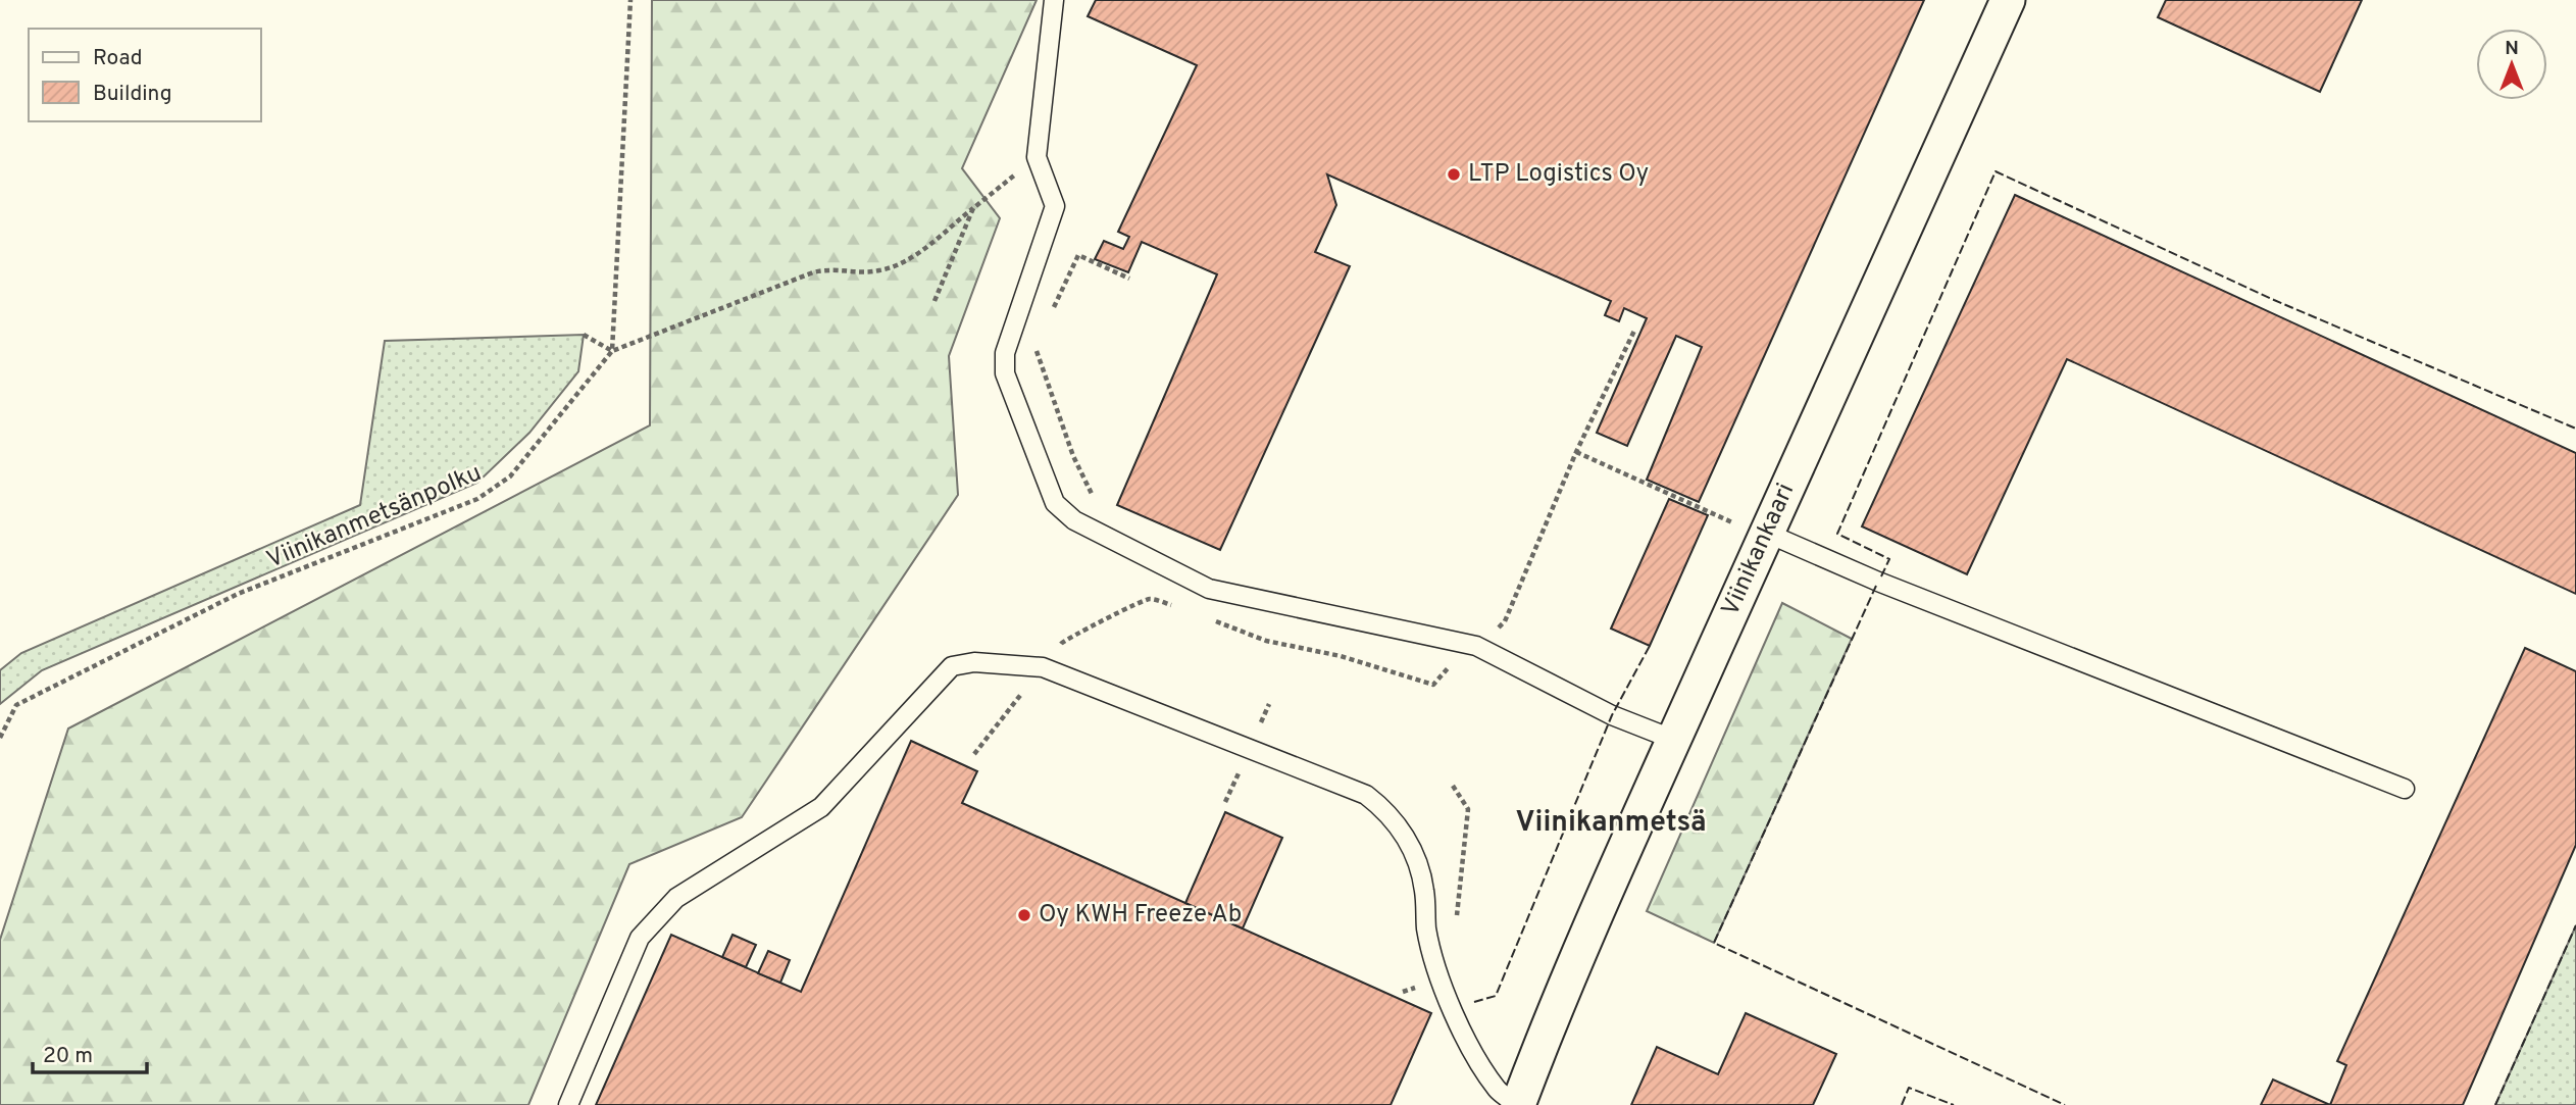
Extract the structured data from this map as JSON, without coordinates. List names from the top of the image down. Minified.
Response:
{"streets":{"street":["Viinikankaari"],"path":["Viinikanmetsänpolku"]},"districts":["Viinikanmetsä"],"places":["LTP Logistics Oy","Oy KWH Freeze Ab"],"legend":["Road","Building"],"scale_bar":"20 m","north":"top"}
